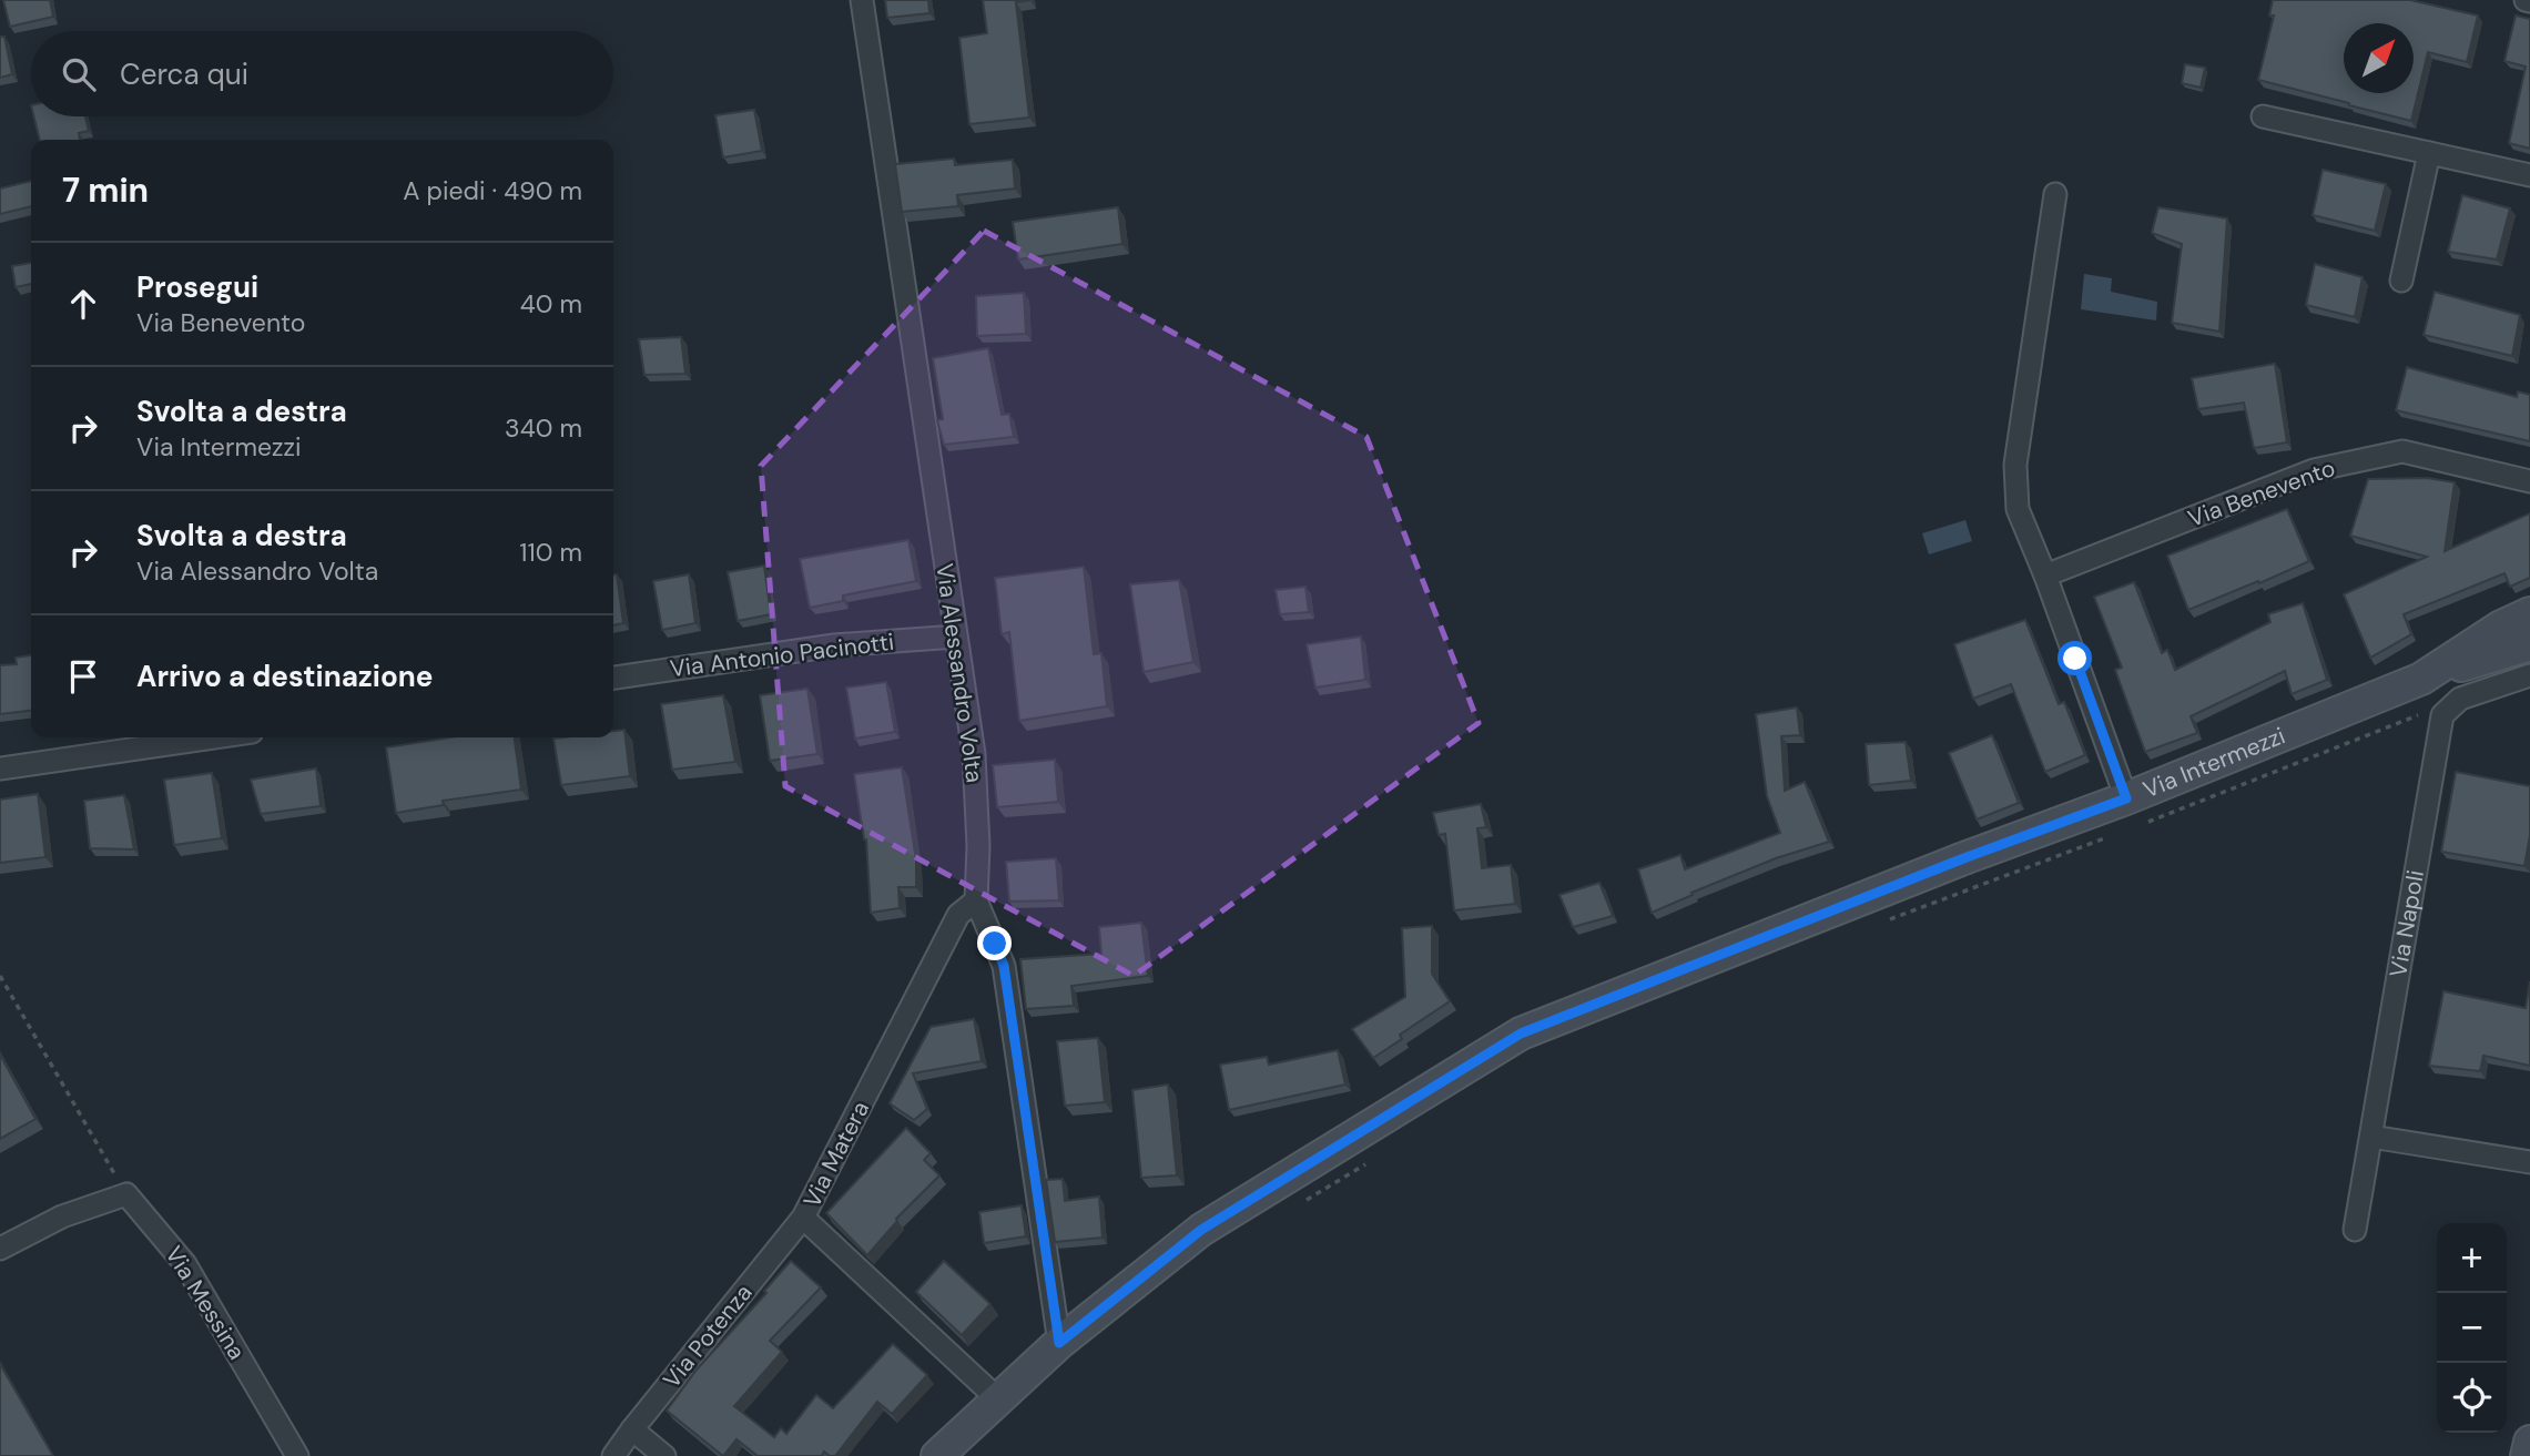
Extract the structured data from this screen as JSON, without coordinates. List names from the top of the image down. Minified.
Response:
{"streets":{"street":["Via Benevento","Via Antonio Pacinotti","Via Alessandro Volta","Via Intermezzi","Via Napoli","Via Matera","Via Messina","Via Potenza"]},"crossings":[["Via Antonio Pacinotti","Via Alessandro Volta"],["Via Alessandro Volta","Via Intermezzi"],["Via Alessandro Volta","Via Matera"],["Via Intermezzi","Via Matera"],["Via Matera","Via Potenza"]],"north":"top right","page":{"search":"Cerca qui","heading":["7 min","A piedi · 490 m"],"list":[["Prosegui","Via Benevento","40 m"],["Svolta a destra","Via Intermezzi","340 m"],["Svolta a destra","Via Alessandro Volta","110 m"],"Arrivo a destinazione"],"map_buttons":["+","−"]}}
